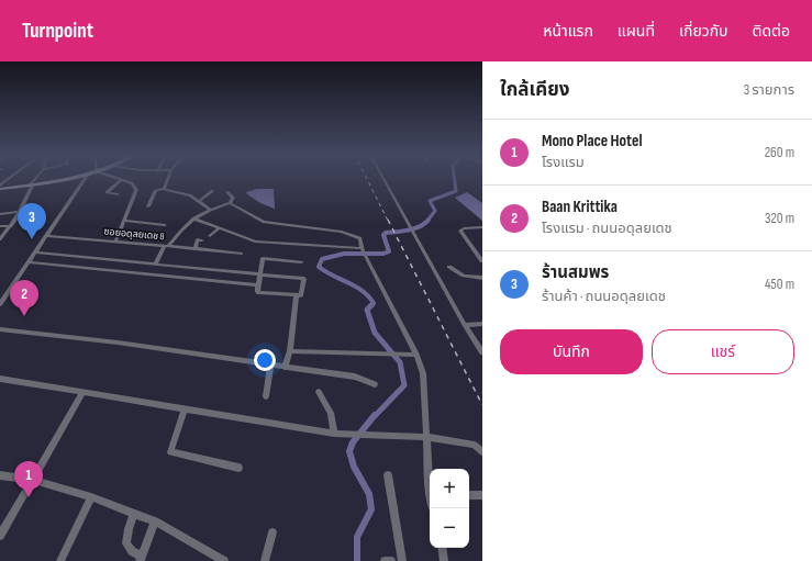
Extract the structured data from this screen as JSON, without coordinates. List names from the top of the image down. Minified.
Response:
{"streets":{"street":["ซอยอดุลยเดช 8"]},"page":{"header":"Turnpoint","nav":["หน้าแรก","แผนที่","เกี่ยวกับ","ติดต่อ"],"heading":["ใกล้เคียง","3 รายการ"],"list":[{"mark":"1","name":"Mono Place Hotel","note":"โรงแรม","value":"260 m"},{"mark":"2","name":"Baan Krittika","note":"โรงแรม · ถนนอดุลยเดช","value":"320 m"},{"mark":"3","name":"ร้านสมพร","note":"ร้านค้า · ถนนอดุลยเดช","value":"450 m"}],"pins":["3","2","1"],"buttons":["บันทึก","แชร์"],"map_buttons":["+","−"]}}
